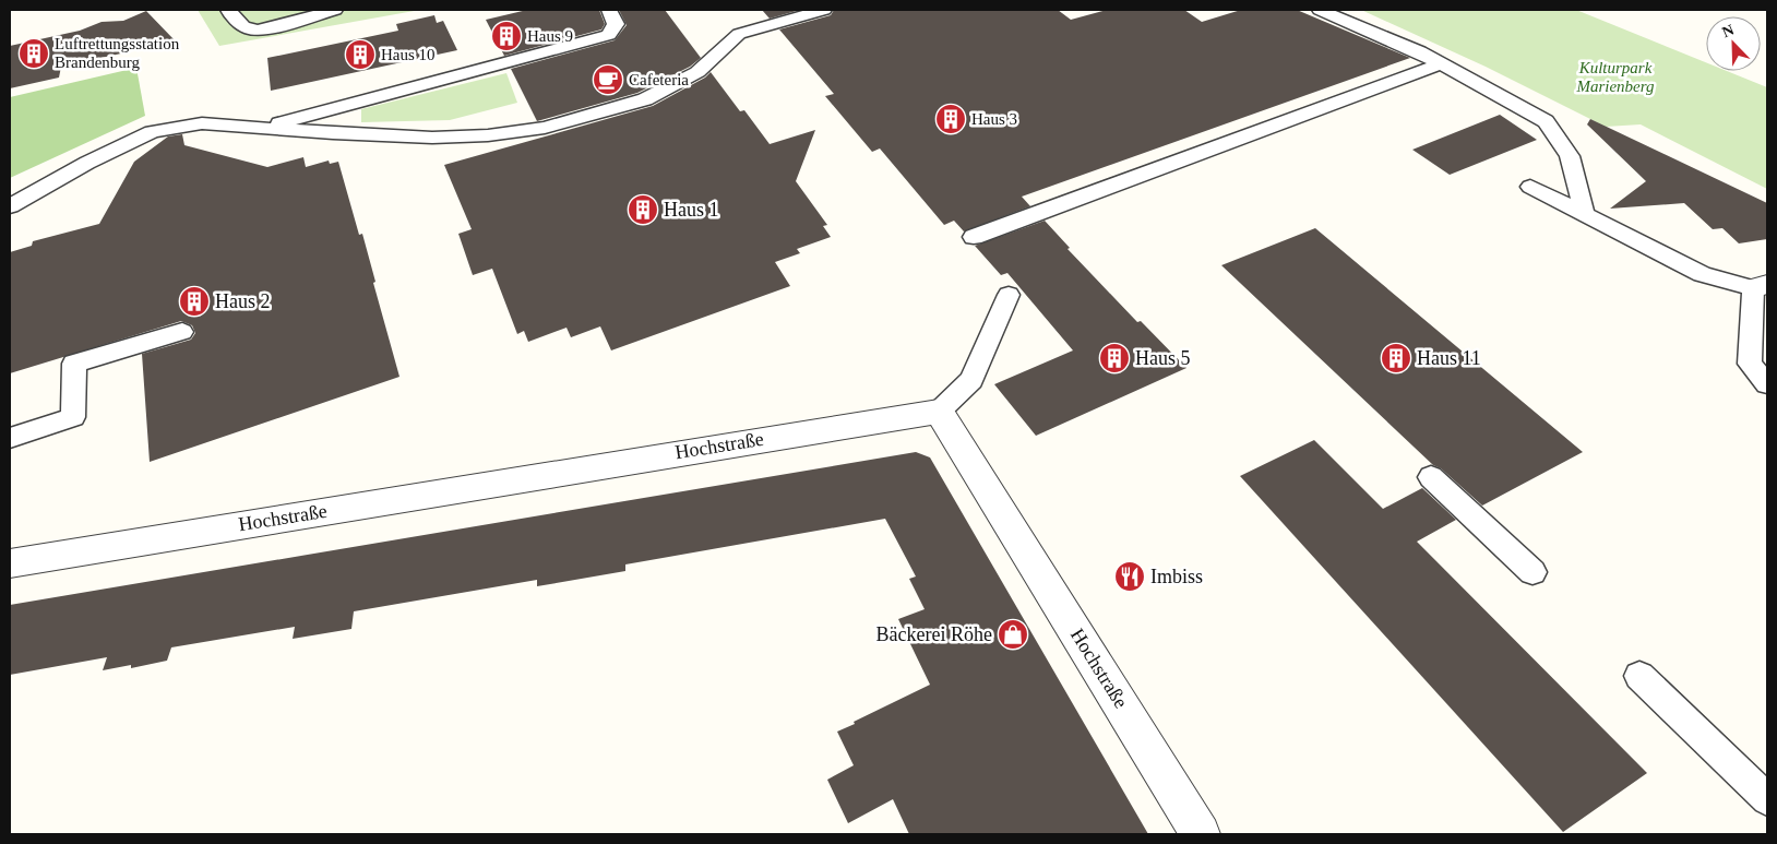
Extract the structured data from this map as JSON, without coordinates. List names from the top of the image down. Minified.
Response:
{"streets":{"street":["Hochstraße"]},"parks":["Kulturpark Marienberg"],"places":{"building":["Haus 9","Luftrettungsstation Brandenburg","Haus 10","Haus 3","Haus 1","Haus 2","Haus 5","Haus 11"],"cafe":["Cafeteria"],"restaurant":["Imbiss"],"shop":["Bäckerei Röhe"]},"north":"top left"}
